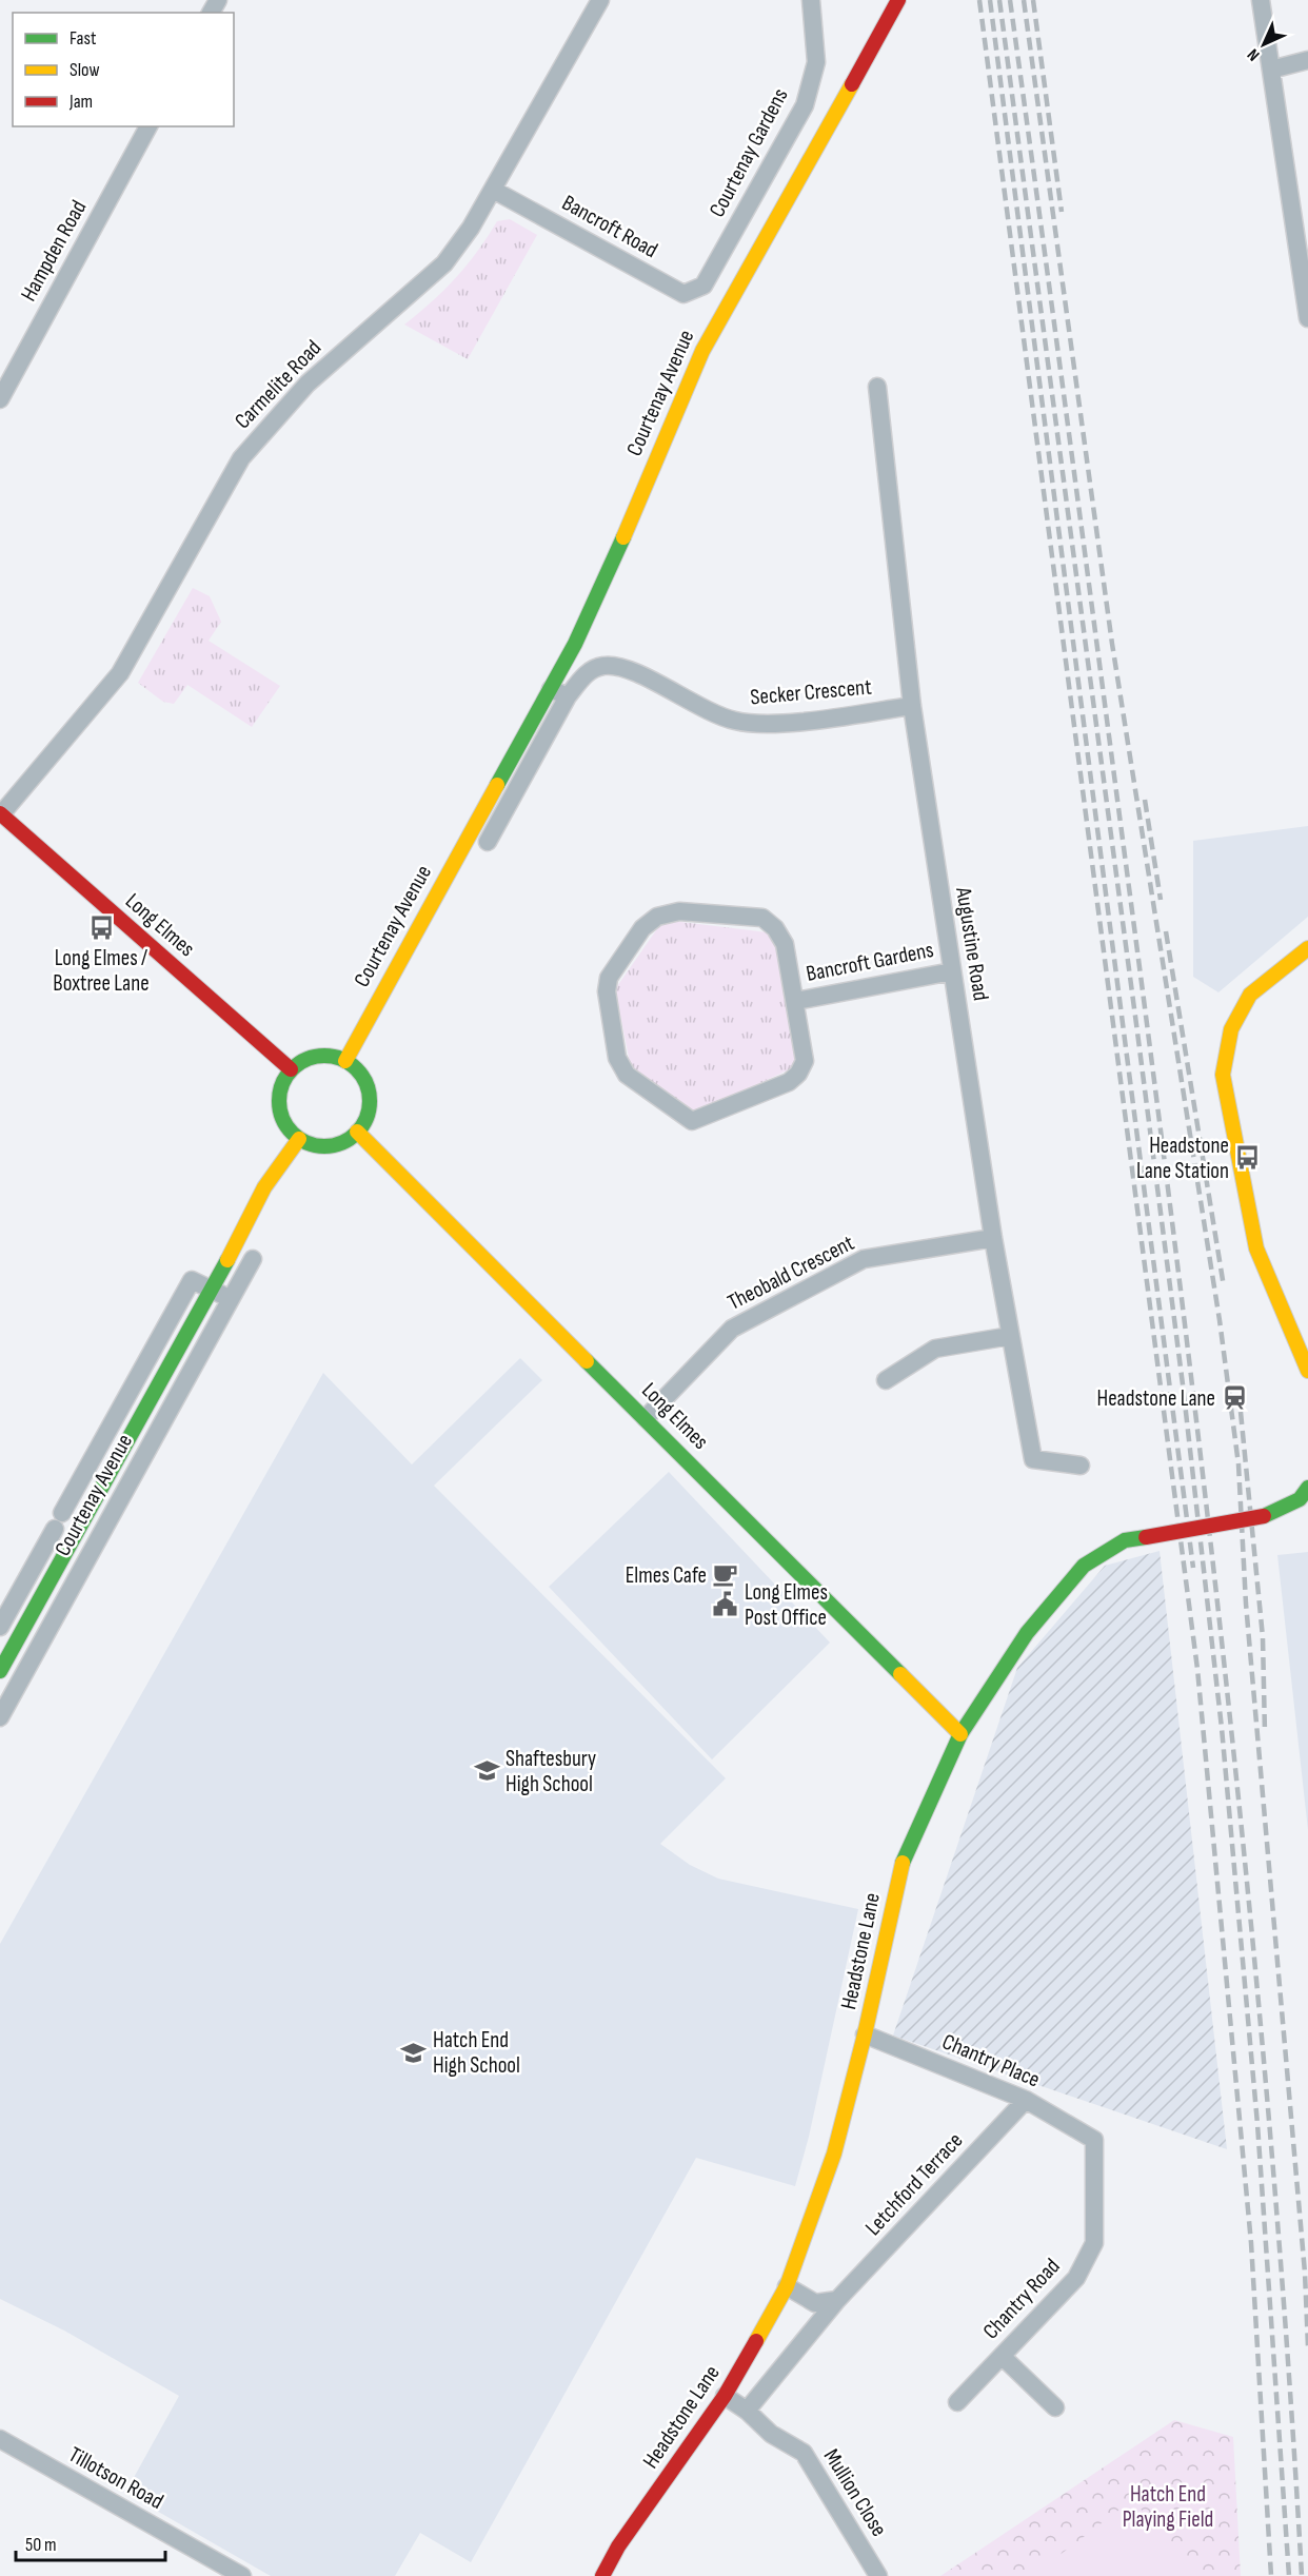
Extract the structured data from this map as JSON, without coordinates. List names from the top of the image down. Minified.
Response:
{"streets":{"street":["Courtenay Gardens","Bancroft Road","Hampden Road","Carmelite Road","Courtenay Avenue","Secker Crescent","Long Elmes","Augustine Road","Bancroft Gardens","Theobald Crescent","Headstone Lane","Chantry Place","Letchford Terrace","Chantry Road","Tillotson Road","Mullion Close"]},"crossings":[["Courtenay Gardens","Bancroft Road"],["Bancroft Road","Carmelite Road"],["Carmelite Road","Long Elmes"],["Courtenay Avenue","Secker Crescent"],["Courtenay Avenue","Long Elmes"],["Secker Crescent","Augustine Road"],["Long Elmes","Theobald Crescent"],["Long Elmes","Headstone Lane"],["Augustine Road","Bancroft Gardens"],["Augustine Road","Theobald Crescent"],["Headstone Lane","Chantry Place"],["Headstone Lane","Mullion Close"],["Chantry Place","Letchford Terrace"],["Chantry Place","Chantry Road"],["Letchford Terrace","Mullion Close"]],"parks":["Hatch End Playing Field"],"places":{"bus stop":["Long Elmes / Boxtree Lane","Headstone Lane Station"],"station":["Headstone Lane"],"cafe":["Elmes Cafe"],"public building":["Long Elmes Post Office"],"school or university":["Shaftesbury High School","Hatch End High School"]},"legend":["Fast","Slow","Jam"],"scale_bar":"50 m","north":"bottom left"}
